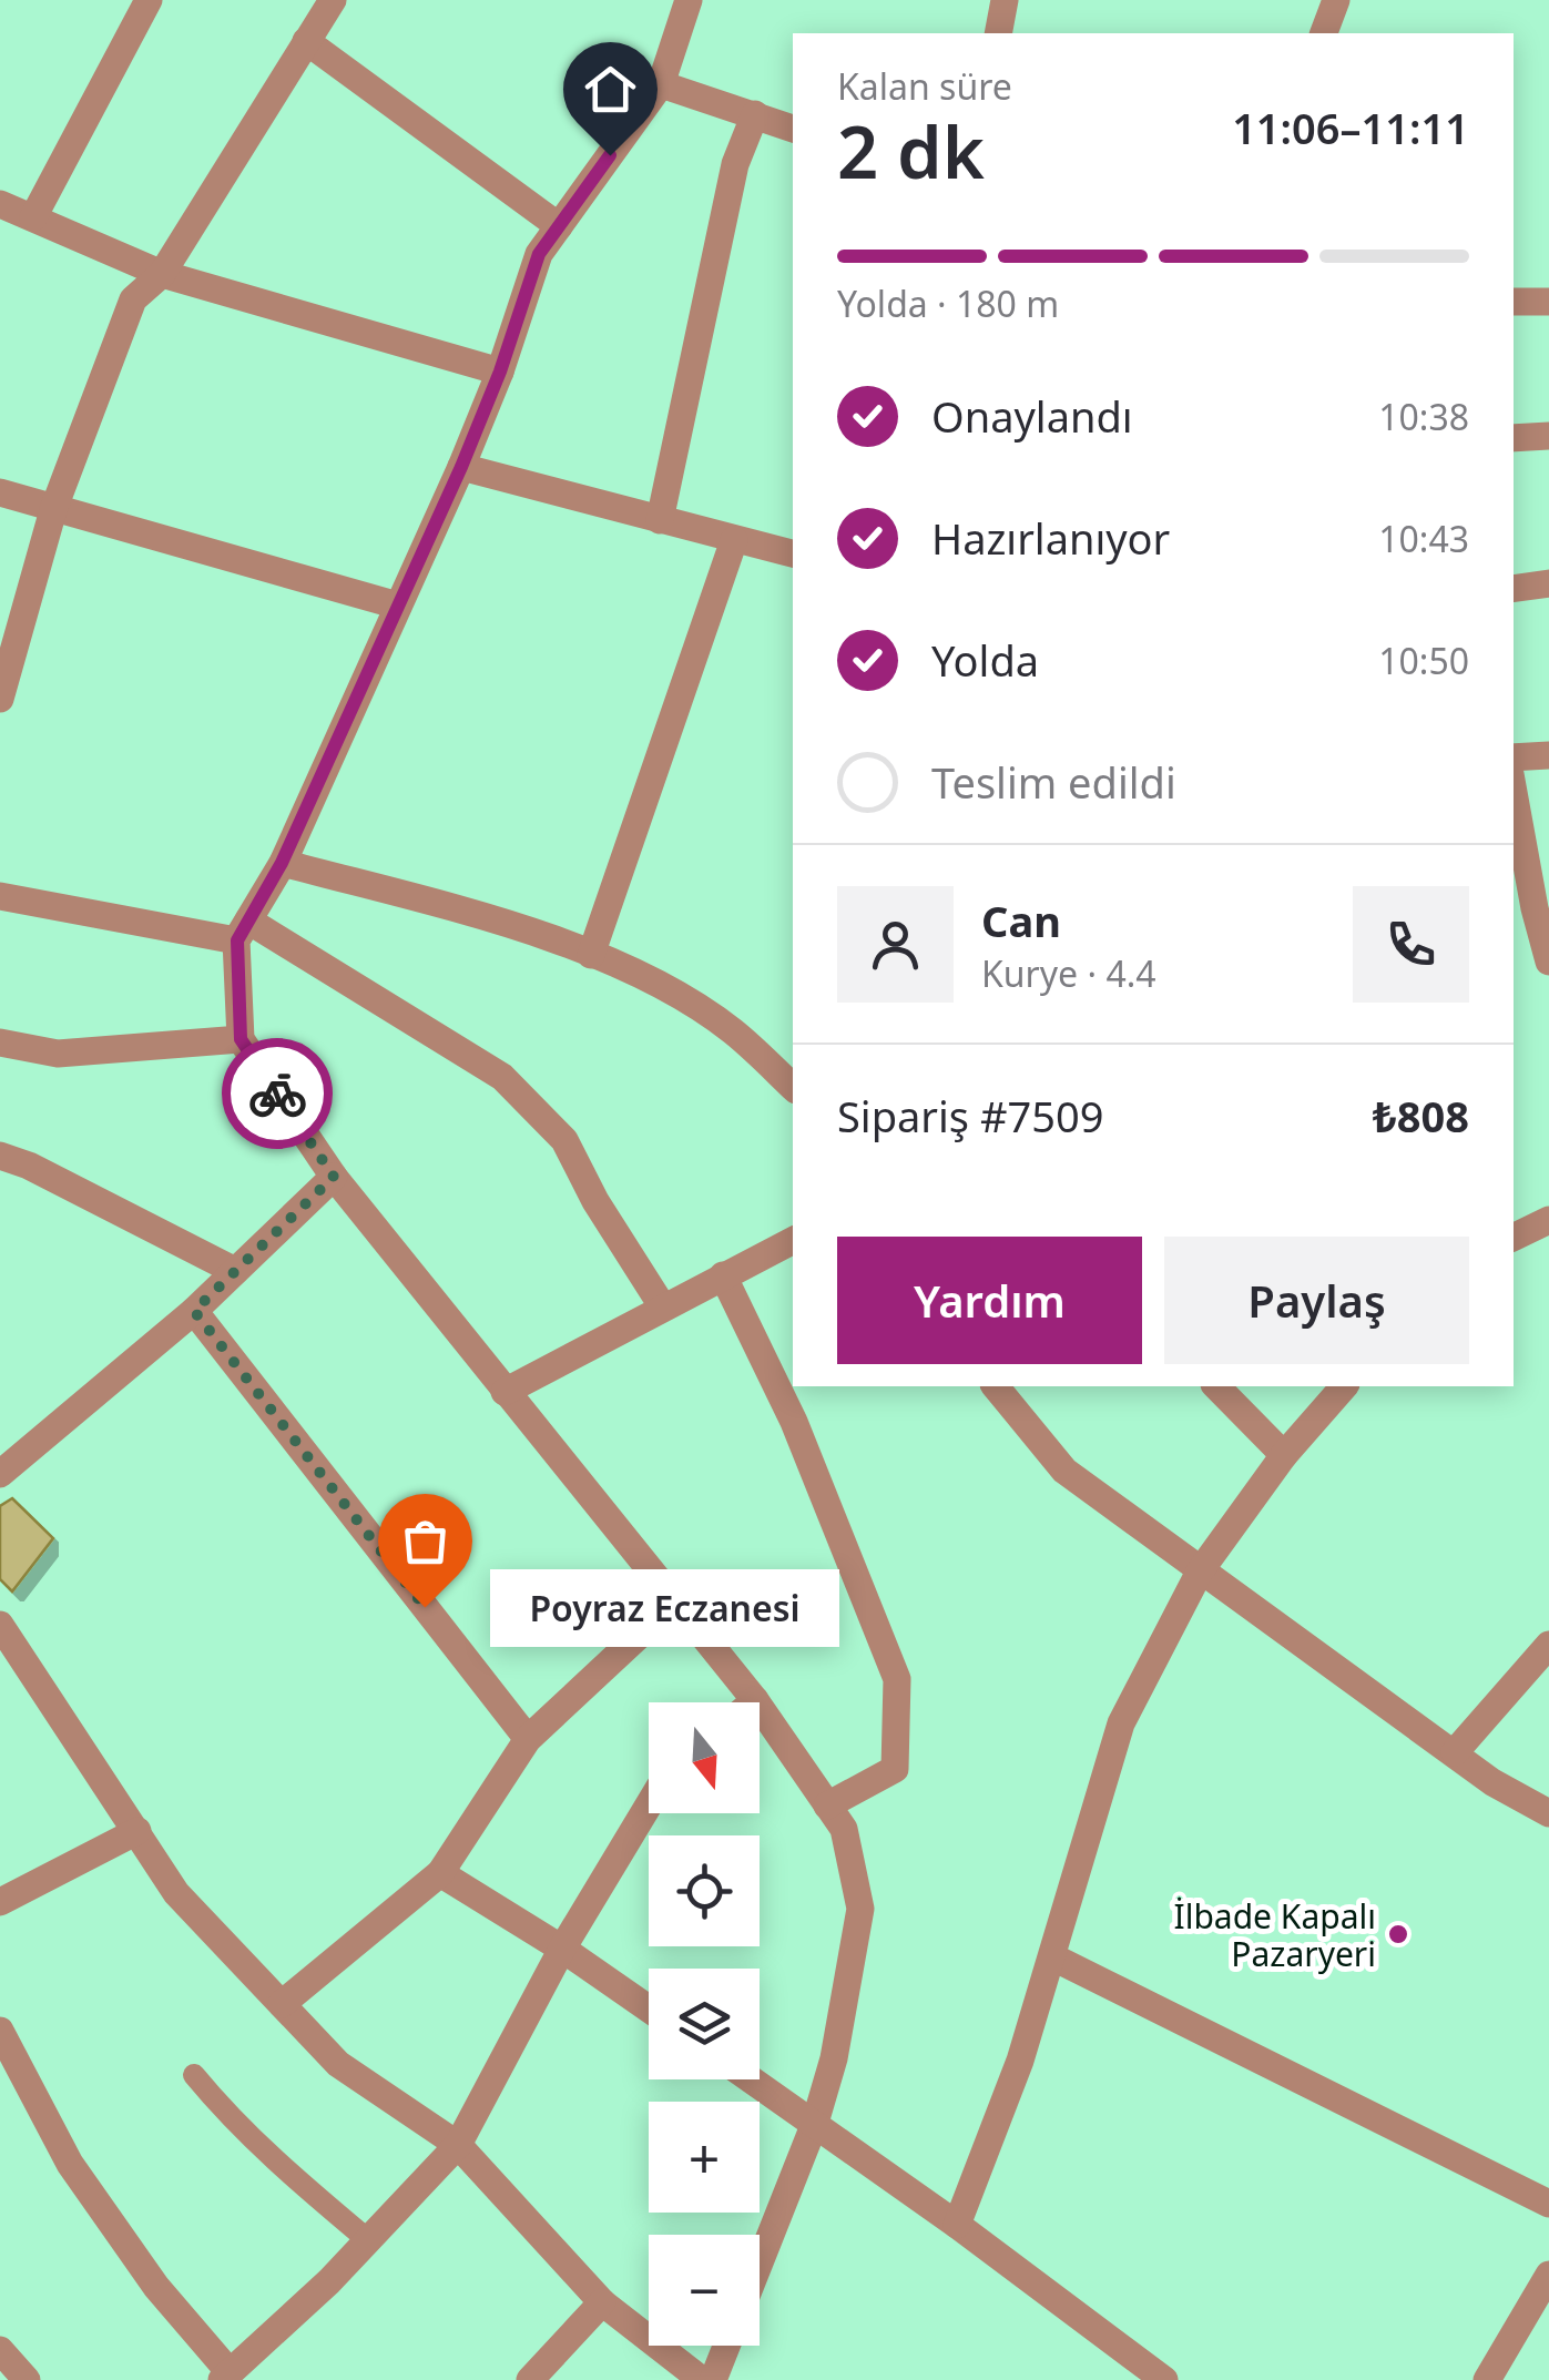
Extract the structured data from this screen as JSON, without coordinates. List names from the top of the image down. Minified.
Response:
{"places":["Poyraz Eczanesi","İlbade Kapalı Pazaryeri"],"north":"bottom","page":{"heading":["2 dk","Kalan süre","11:06–11:11"],"panel":["Can","Kurye · 4.4","Sipariş #7509","₺808"],"bar":"Yolda · 180 m","list":[["Onaylandı","10:38"],["Hazırlanıyor","10:43"],["Yolda","10:50"],"Teslim edildi"],"buttons":["Yardım","Paylaş"],"bubble":"Poyraz Eczanesi","map_buttons":["+","−"]}}
